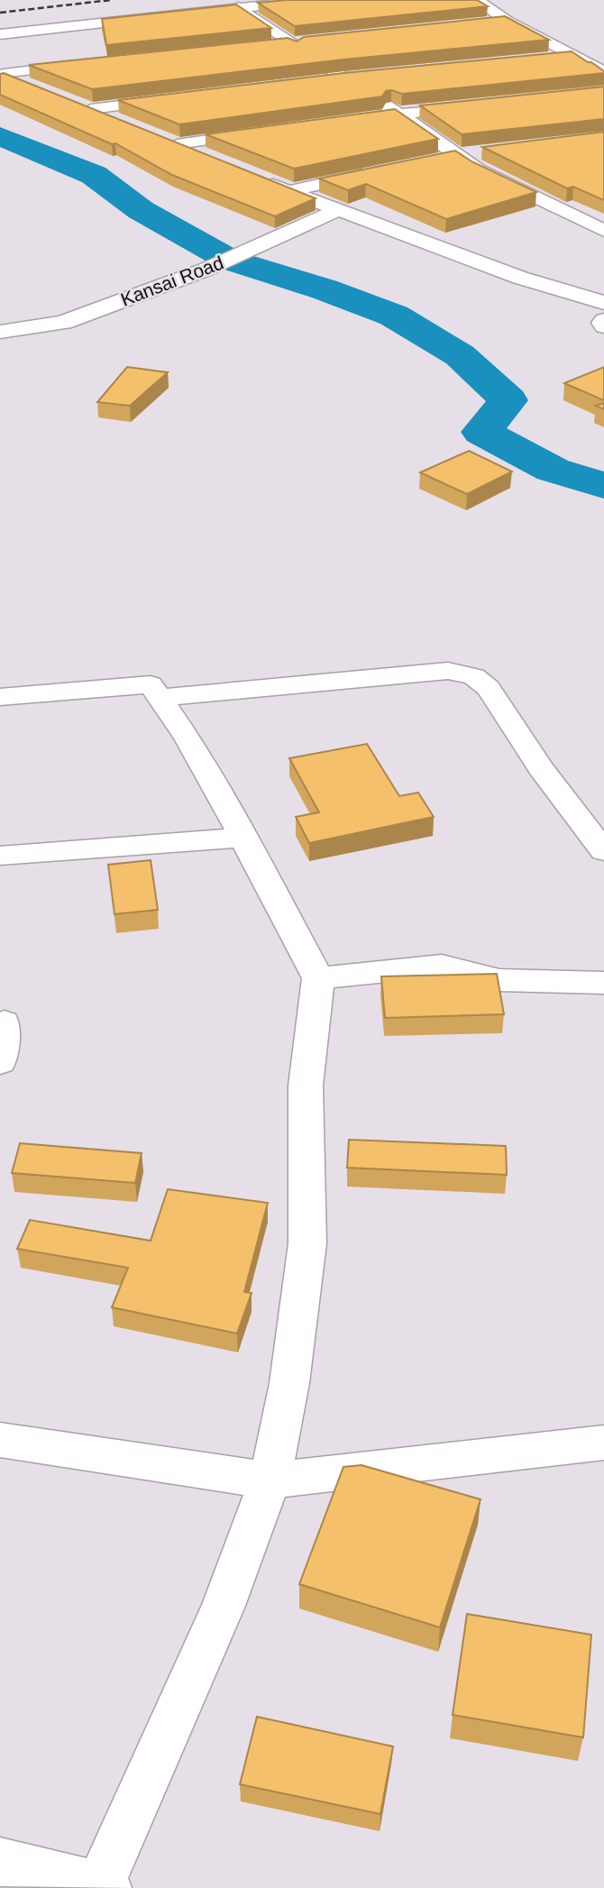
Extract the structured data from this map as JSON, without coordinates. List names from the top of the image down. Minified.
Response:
{"streets":{"street":["Kansai Road"]}}
